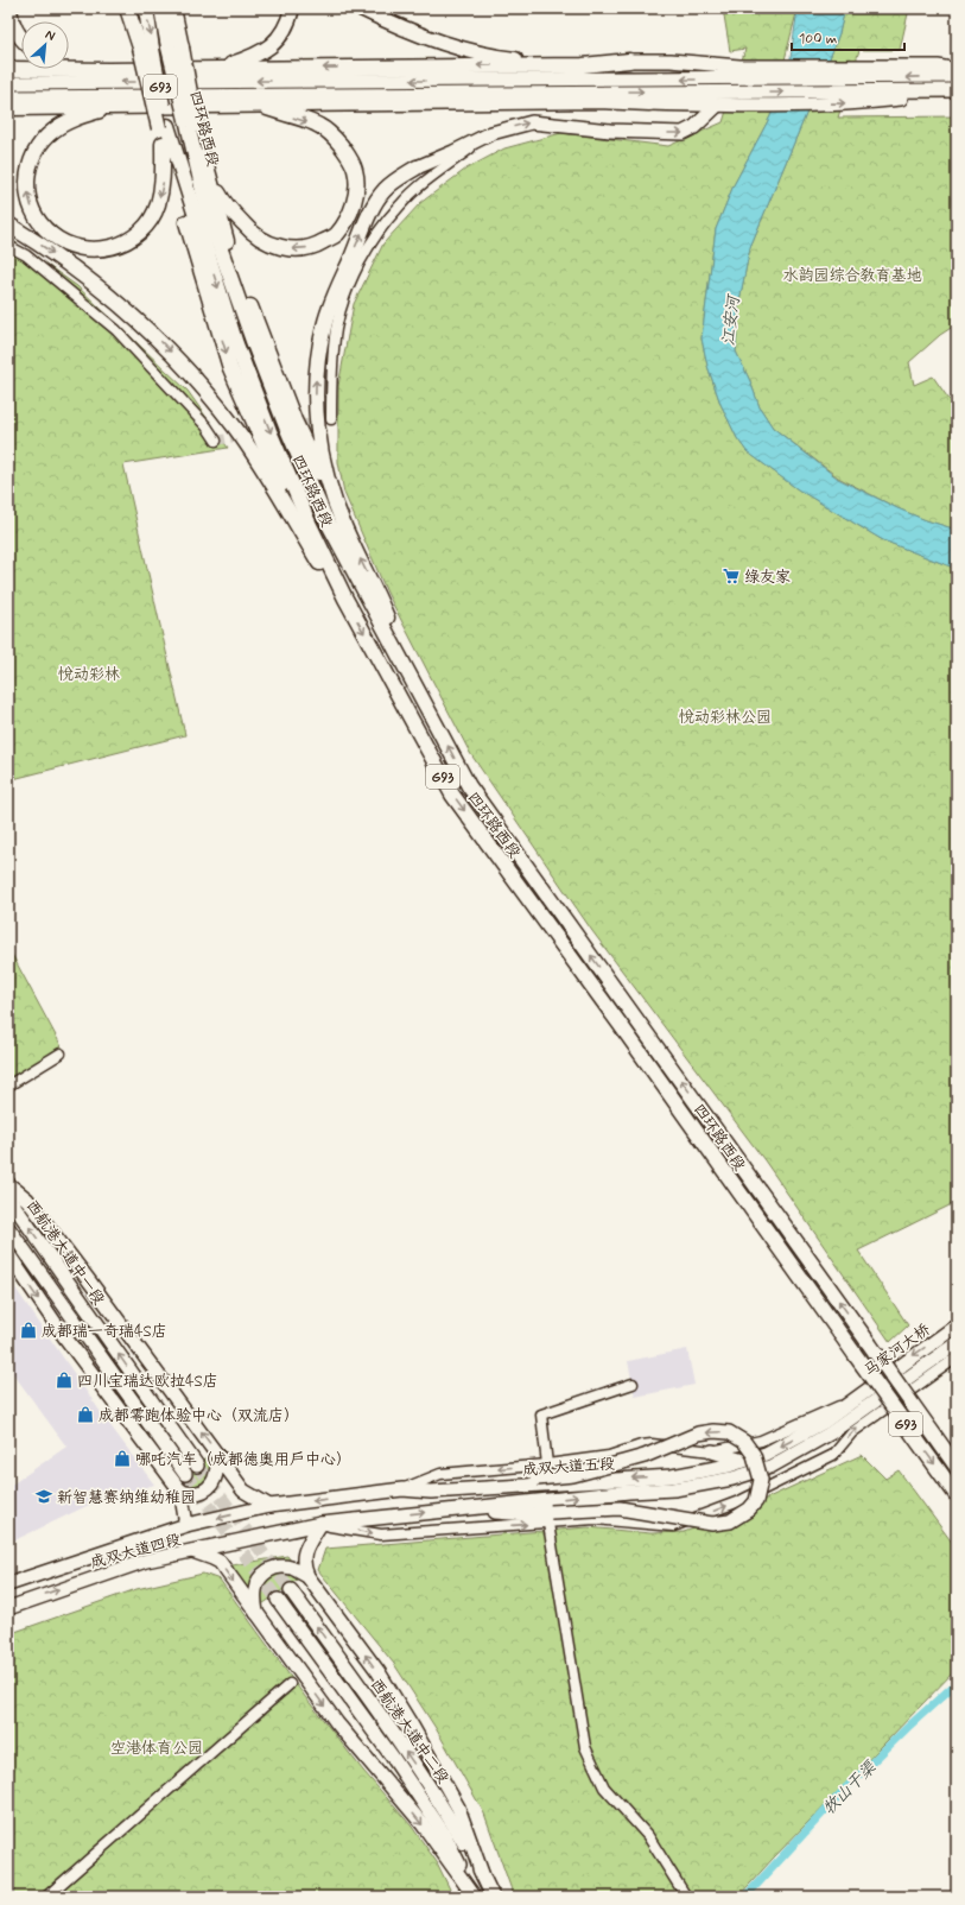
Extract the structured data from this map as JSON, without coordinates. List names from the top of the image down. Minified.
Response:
{"streets":{"highway":["G93","四环路西段"],"main road":["西航港大道中一段","马家河大桥","成双大道五段","成双大道四段","西航港大道中二段"]},"crossings":[["马家河大桥","成双大道五段"],["成双大道五段","成双大道四段"]],"one_way":["马家河大桥"],"water":["江安河","牧山干渠"],"parks":["水韵园综合教育基地","悦动彩林","悦动彩林公园","空港体育公园"],"places":{"supermarket":["绿友家"],"shop":["成都瑞一奇瑞4S店","四川宝瑞达欧拉4S店","成都零跑体验中心（双流店）","哪吒汽车（成都德奥用户中心）"],"school or university":["新智慧赛纳维幼稚园"]},"scale_bar":"100 m","north":"top right"}
